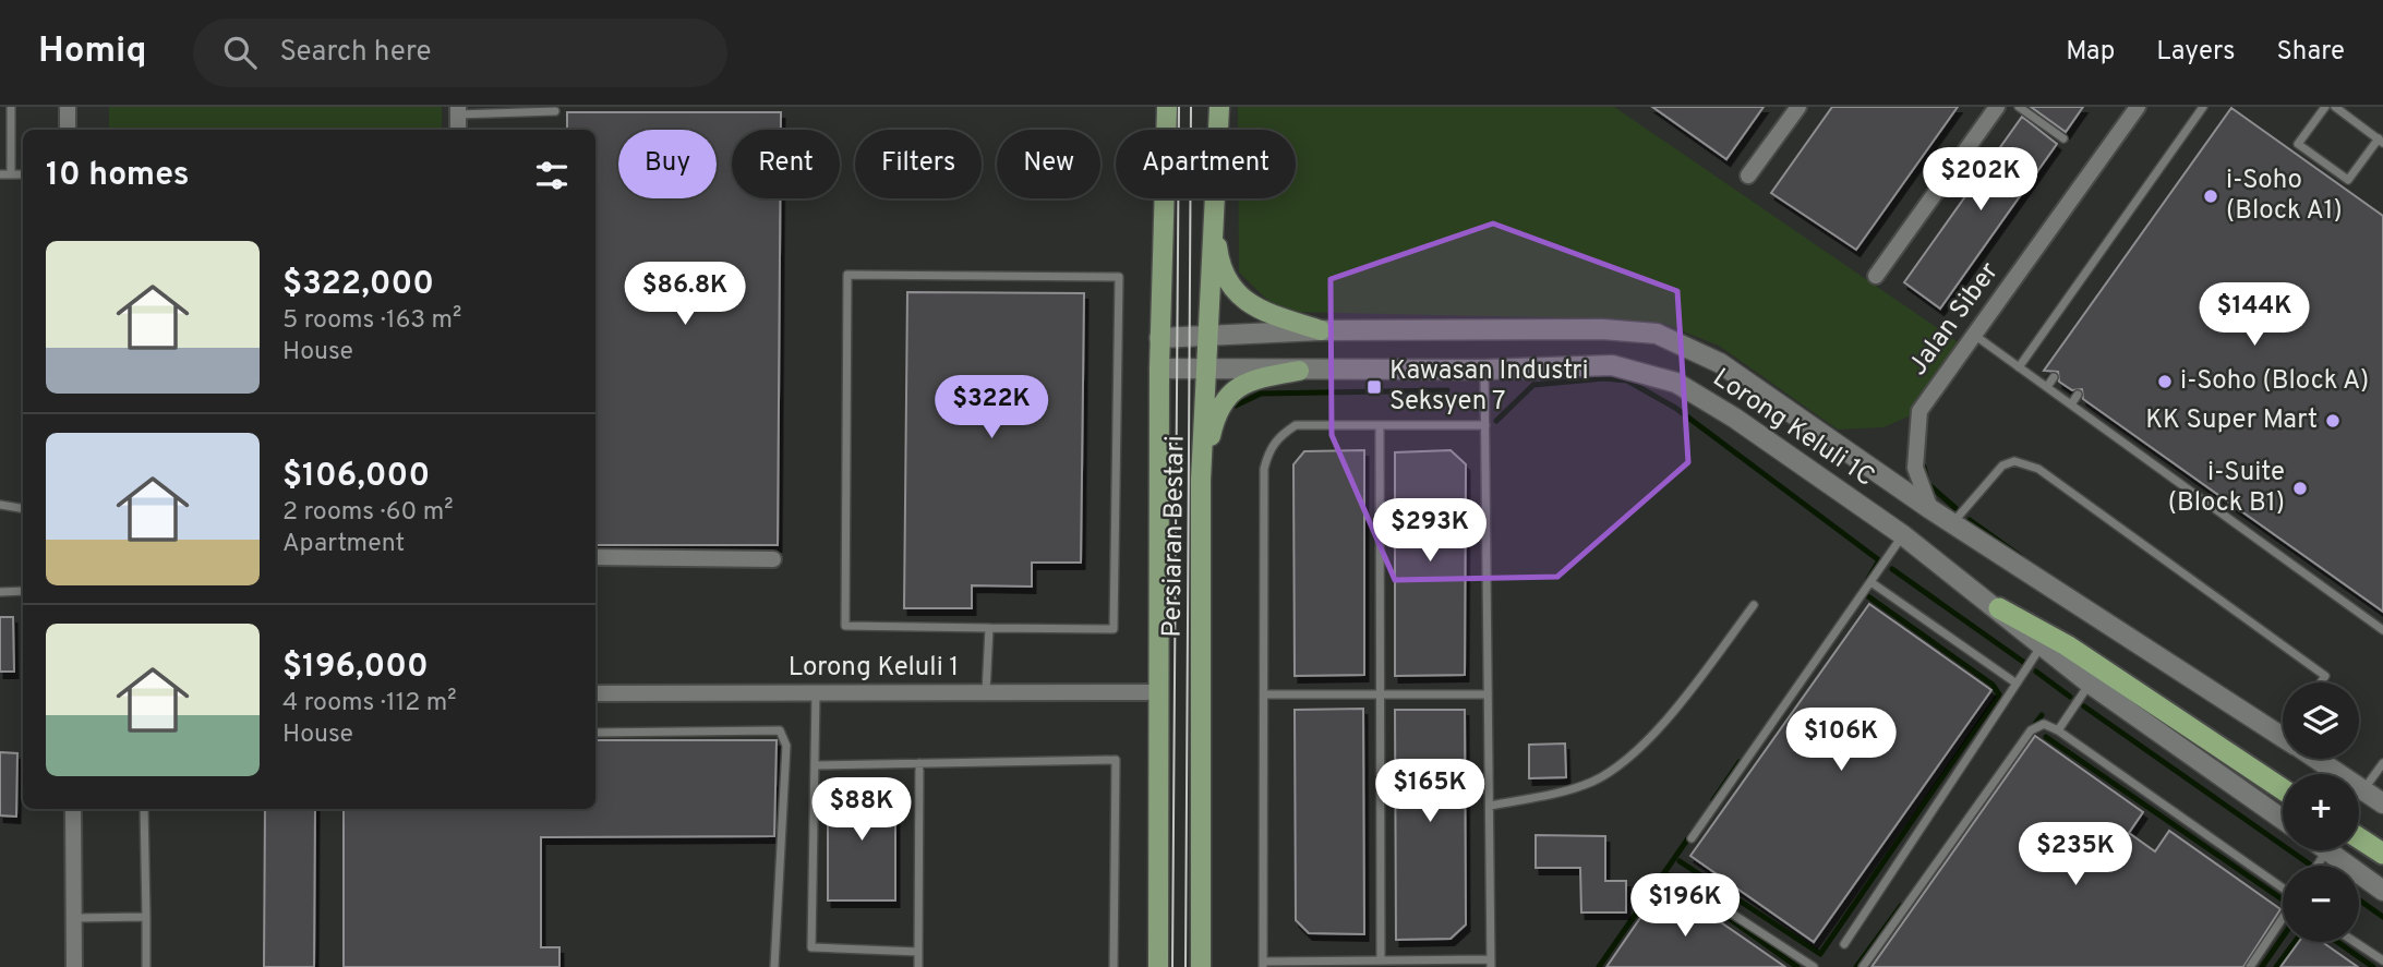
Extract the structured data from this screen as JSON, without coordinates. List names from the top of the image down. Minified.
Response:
{"streets":{"main road":["Persiaran Bestari"],"street":["Jalan Siber","Lorong Keluli 1C","Lorong Keluli 1"]},"crossings":[["Jalan Siber","Lorong Keluli 1C"],["Lorong Keluli 1C","Persiaran Bestari"],["Persiaran Bestari","Lorong Keluli 1"]],"places":{"other":["i-Soho (Block A1)","i-Soho (Block A)","KK Super Mart","i-Suite (Block B1)"],"transit":["Kawasan Industri Seksyen 7"]},"page":{"header":"Homiq","search":"Search here","nav":["Map","Layers","Share"],"chip":["Buy","Rent","Filters","New","Apartment"],"heading":"10 homes","price":["$202K","$86.8K","$144K","$322K","$293K","$106K","$165K","$88K","$235K","$196K"],"list":[{"name":"$322,000","note":"5 rooms · 163 m² · House"},{"name":"$106,000","note":"2 rooms · 60 m² · Apartment"},{"name":"$196,000","note":"4 rooms · 112 m² · House"}],"map_buttons":["+","−"]}}
